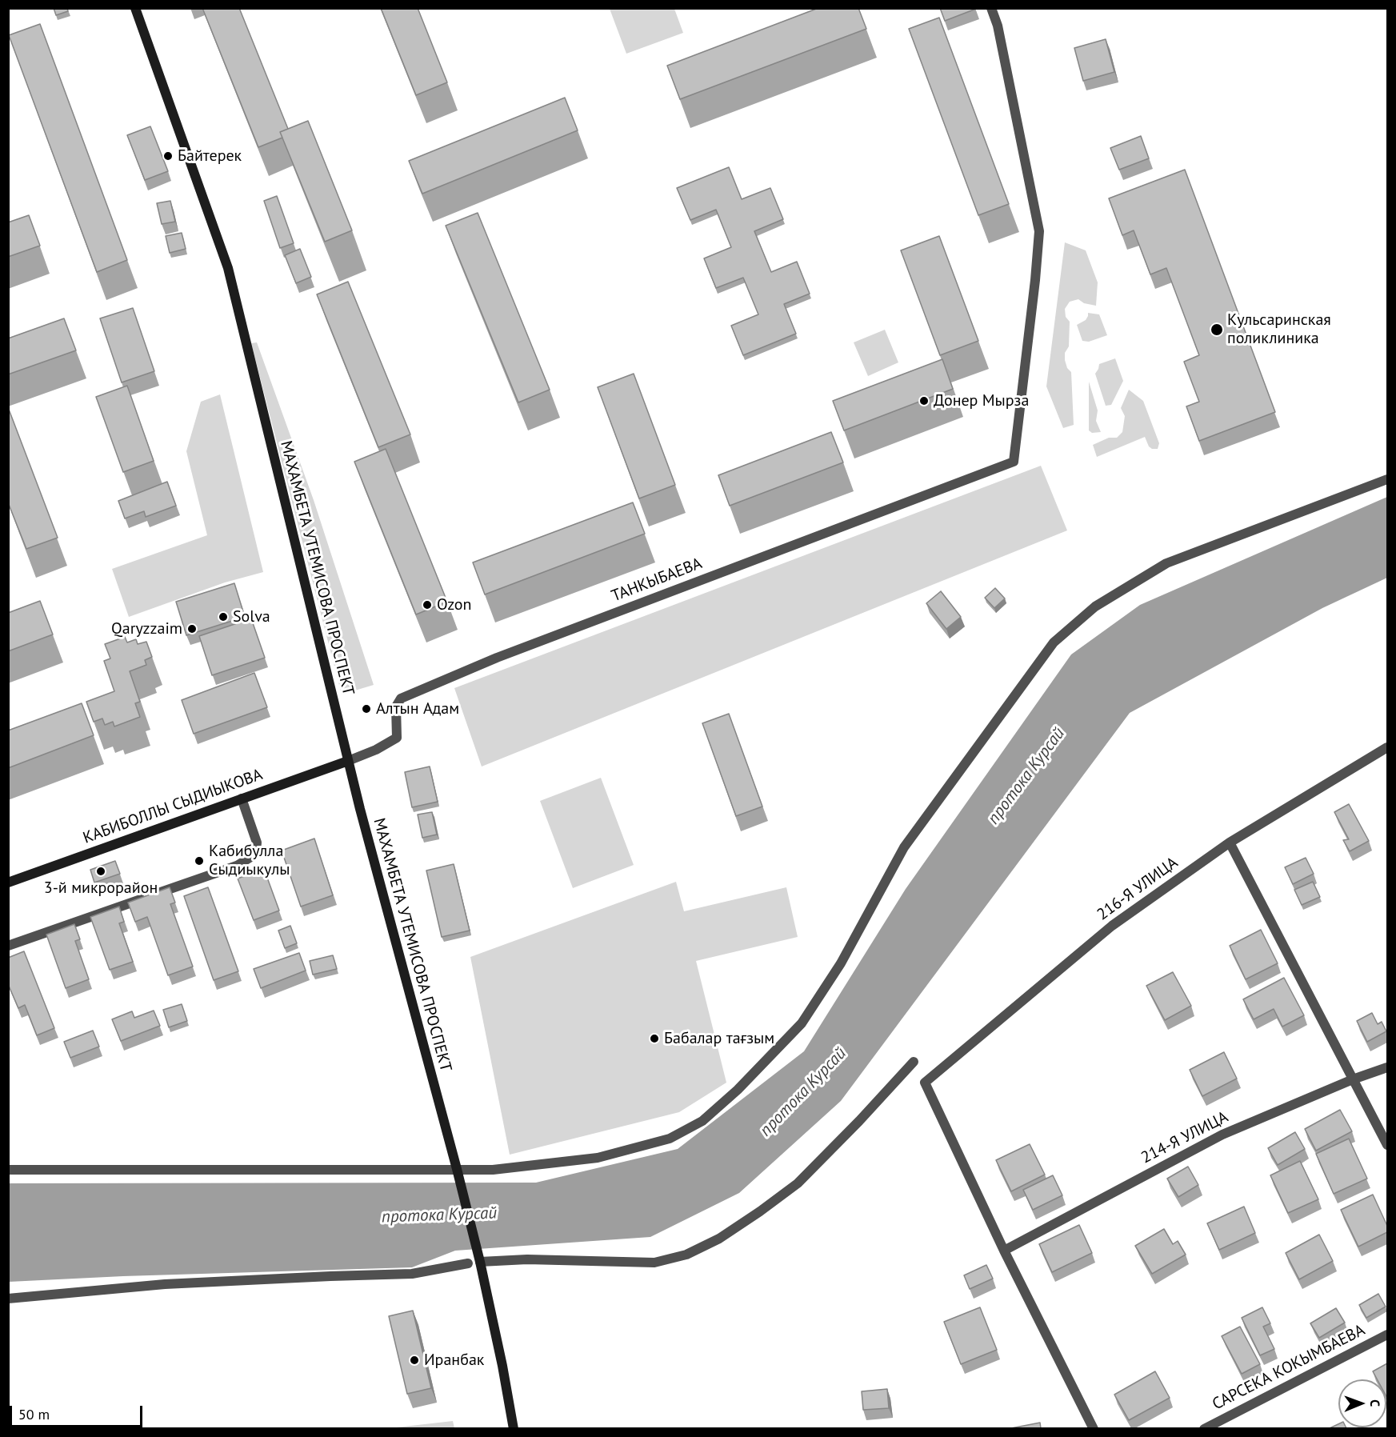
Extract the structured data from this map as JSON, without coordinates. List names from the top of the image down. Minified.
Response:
{"streets":{"street":["МАХАМБЕТА УТЕМИСОВА ПРОСПЕКТ","ТАНКЫБАЕВА","КАБИБОЛЛЫ СЫДИЫКОВА","216-Я УЛИЦА","214-Я УЛИЦА","САРСЕКА КОКЫМБАЕВА"]},"crossings":[["МАХАМБЕТА УТЕМИСОВА ПРОСПЕКТ","ТАНКЫБАЕВА"],["МАХАМБЕТА УТЕМИСОВА ПРОСПЕКТ","КАБИБОЛЛЫ СЫДИЫКОВА"],["ТАНКЫБАЕВА","КАБИБОЛЛЫ СЫДИЫКОВА"],["216-Я УЛИЦА","214-Я УЛИЦА"]],"water":["протока Курсай"],"places":["Байтерек","Кульсаринская поликлиника","Донер Мырза","Ozon","Solva","Qaryzzaim","Алтын Адам","Кабибулла Сыдиыкулы","3-й микрорайон","Бабалар тағзым","Иранбак"],"scale_bar":"50 m","north":"right"}
